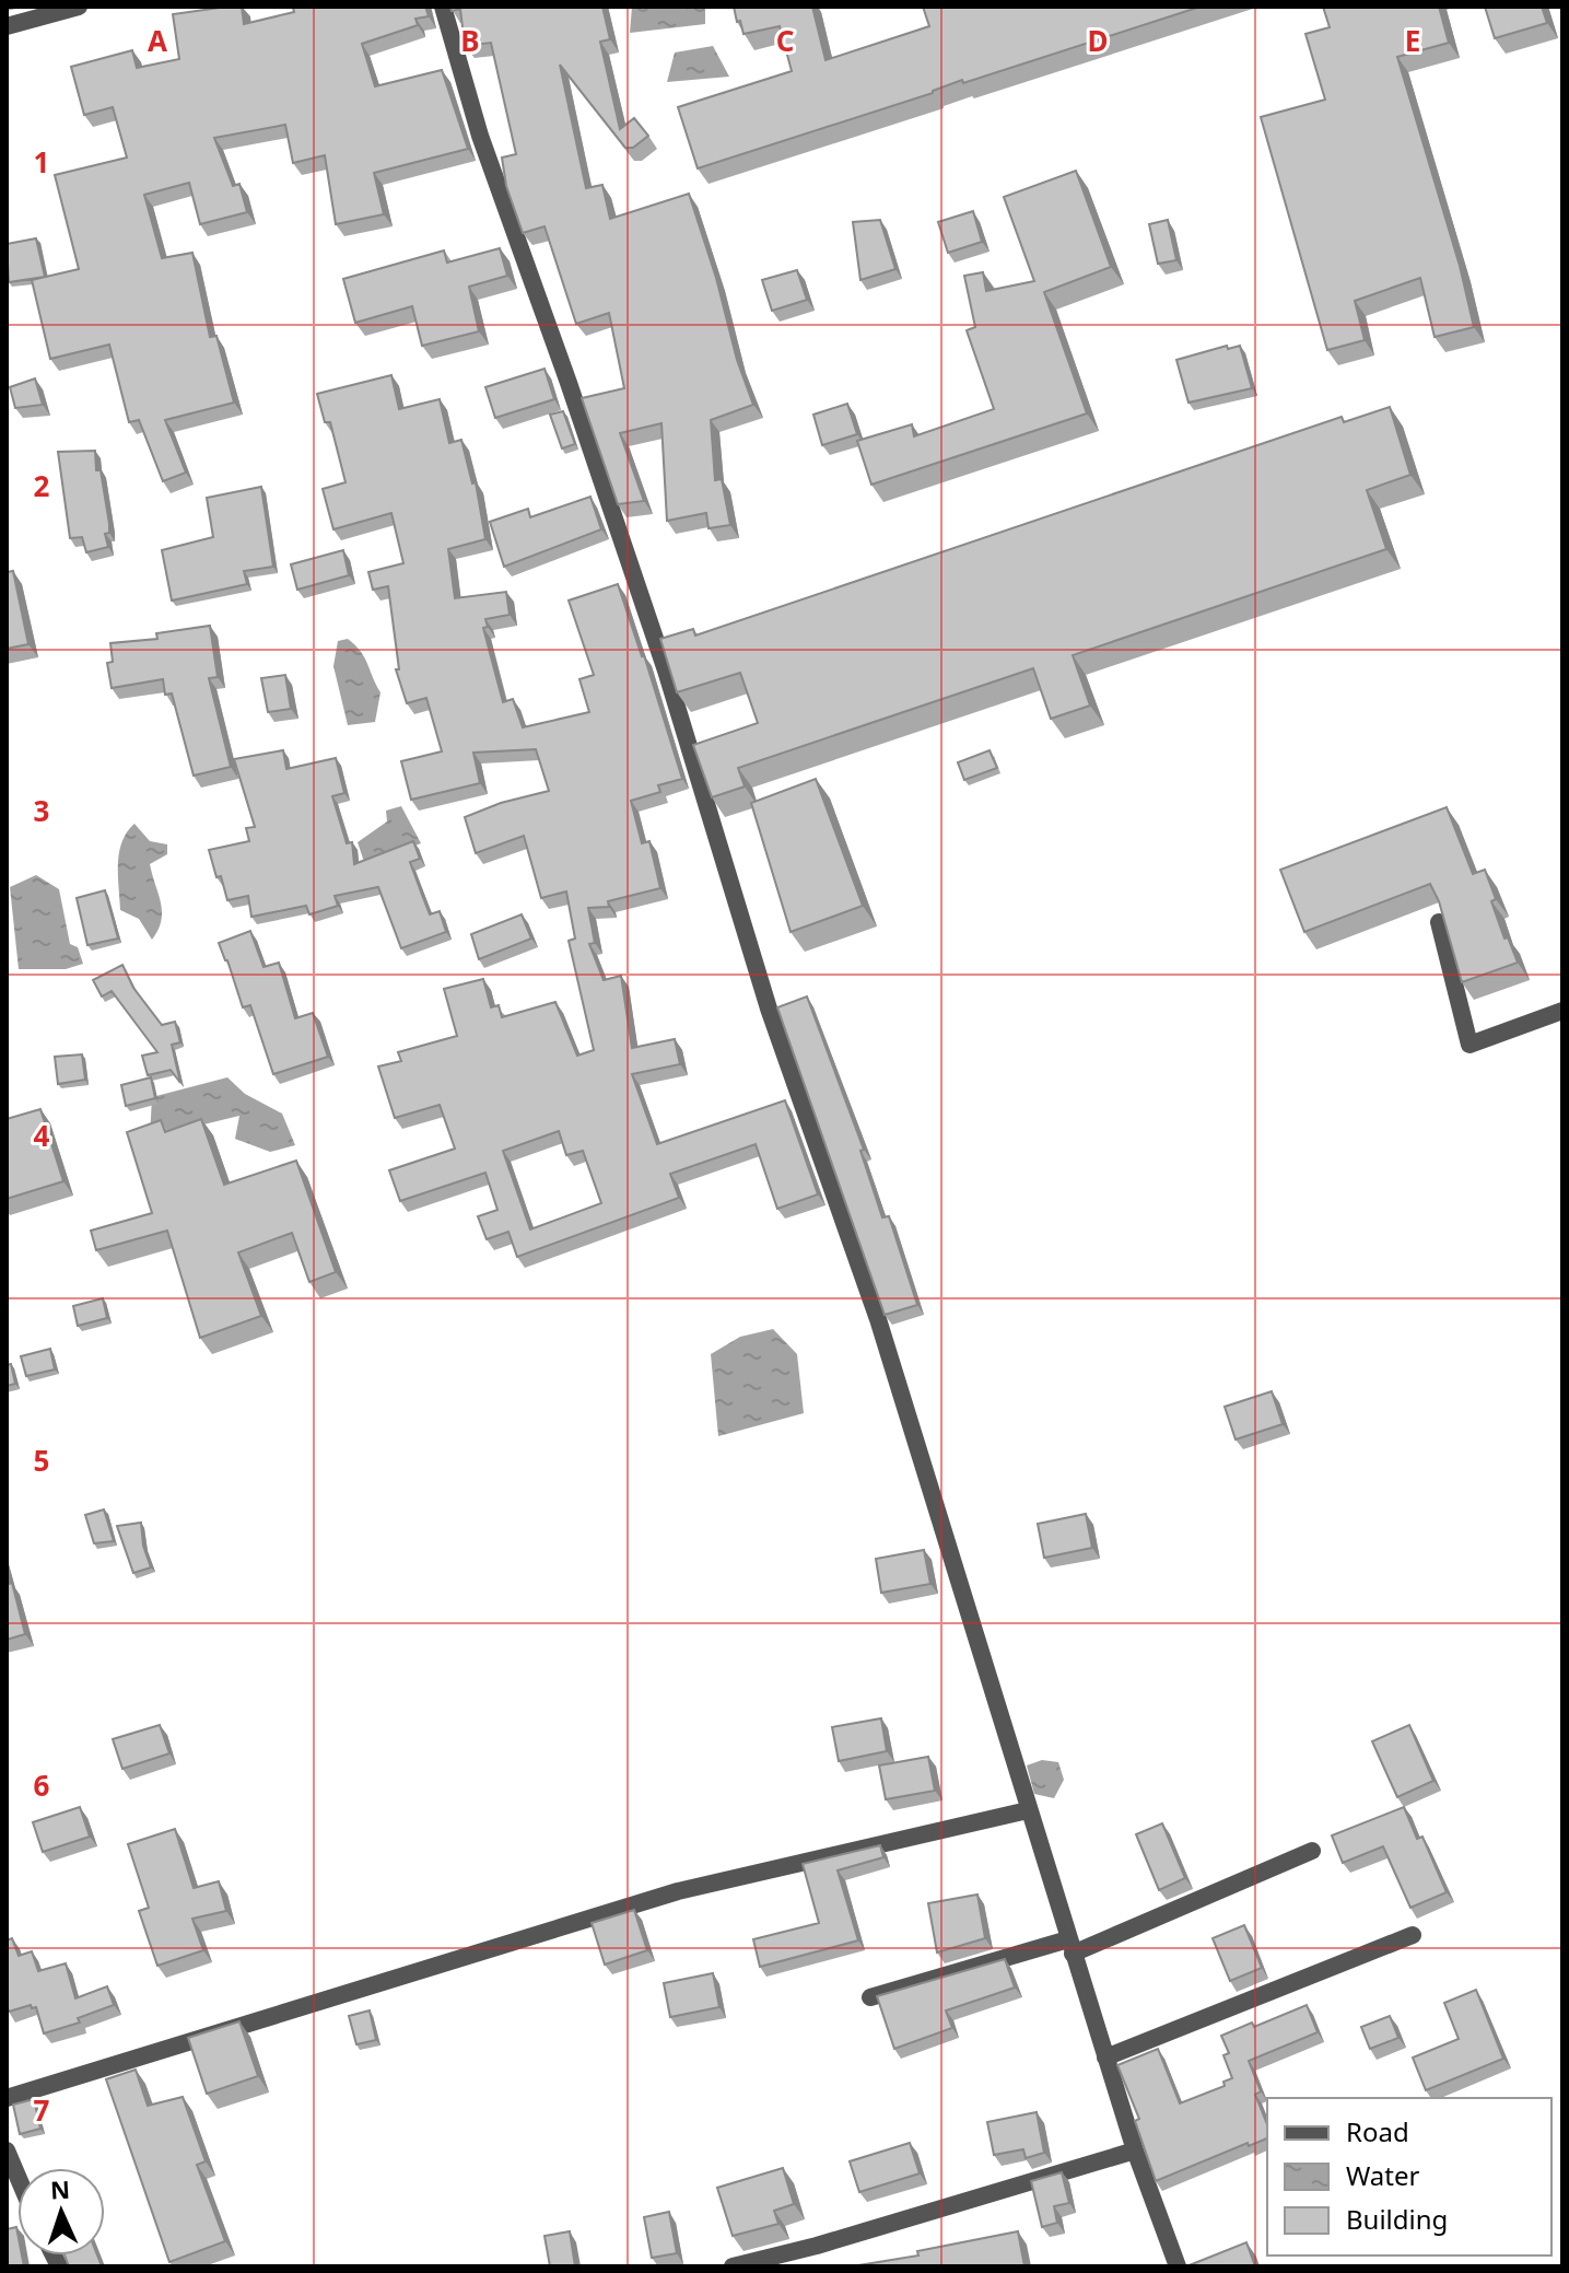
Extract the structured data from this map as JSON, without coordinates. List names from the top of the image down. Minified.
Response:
{"legend":["Road","Water","Building"],"north":"top","grid":{"columns":["A","B","C","D","E"],"rows":["1","2","3","4","5","6","7"]}}
